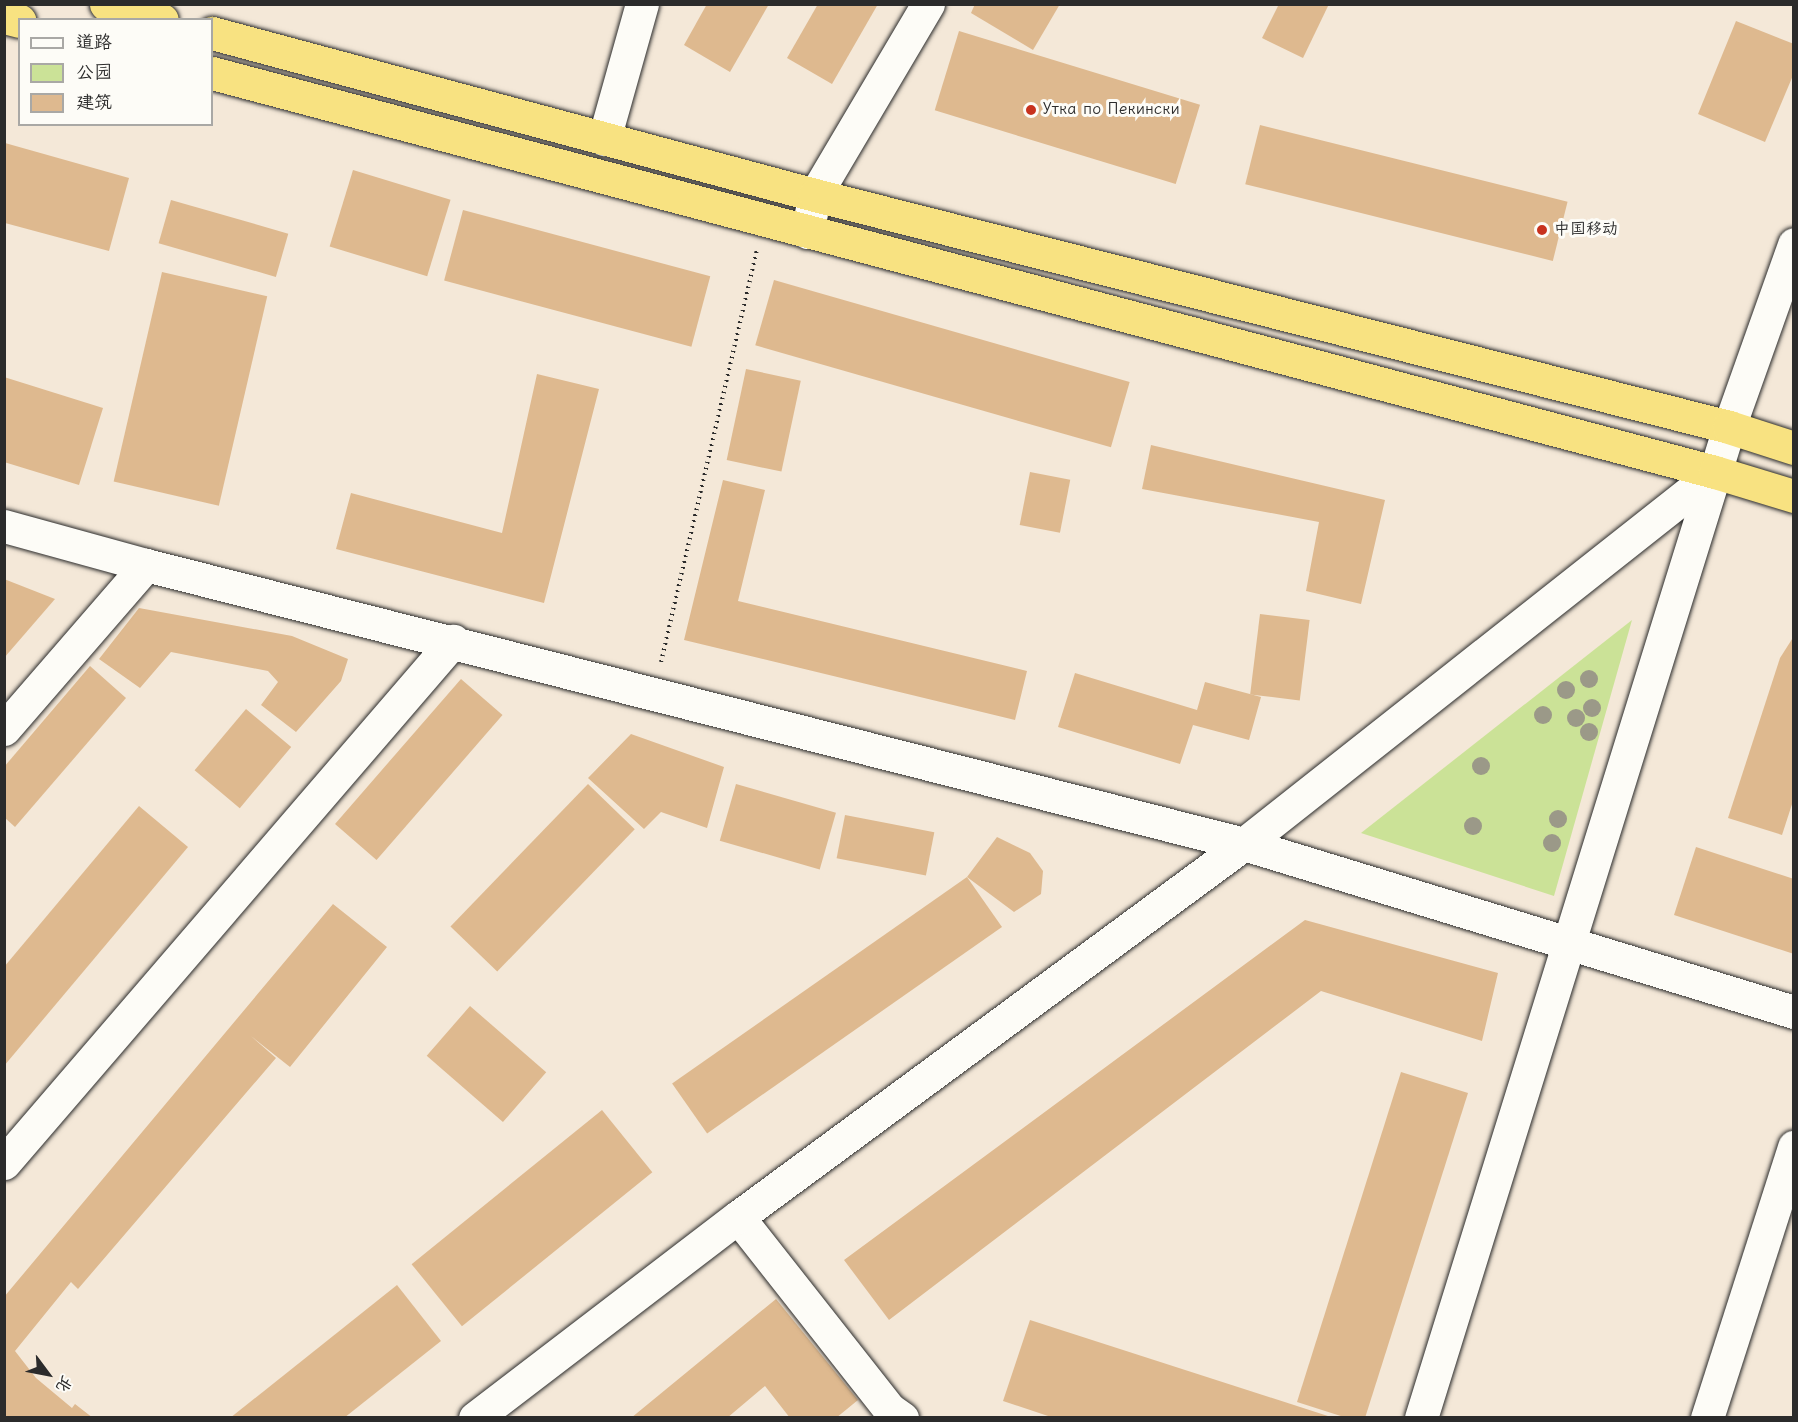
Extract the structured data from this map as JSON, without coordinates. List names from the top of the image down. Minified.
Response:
{"places":["Утка по Пекински","中国移动"],"legend":["道路","公园","建筑"],"north":"bottom right"}
